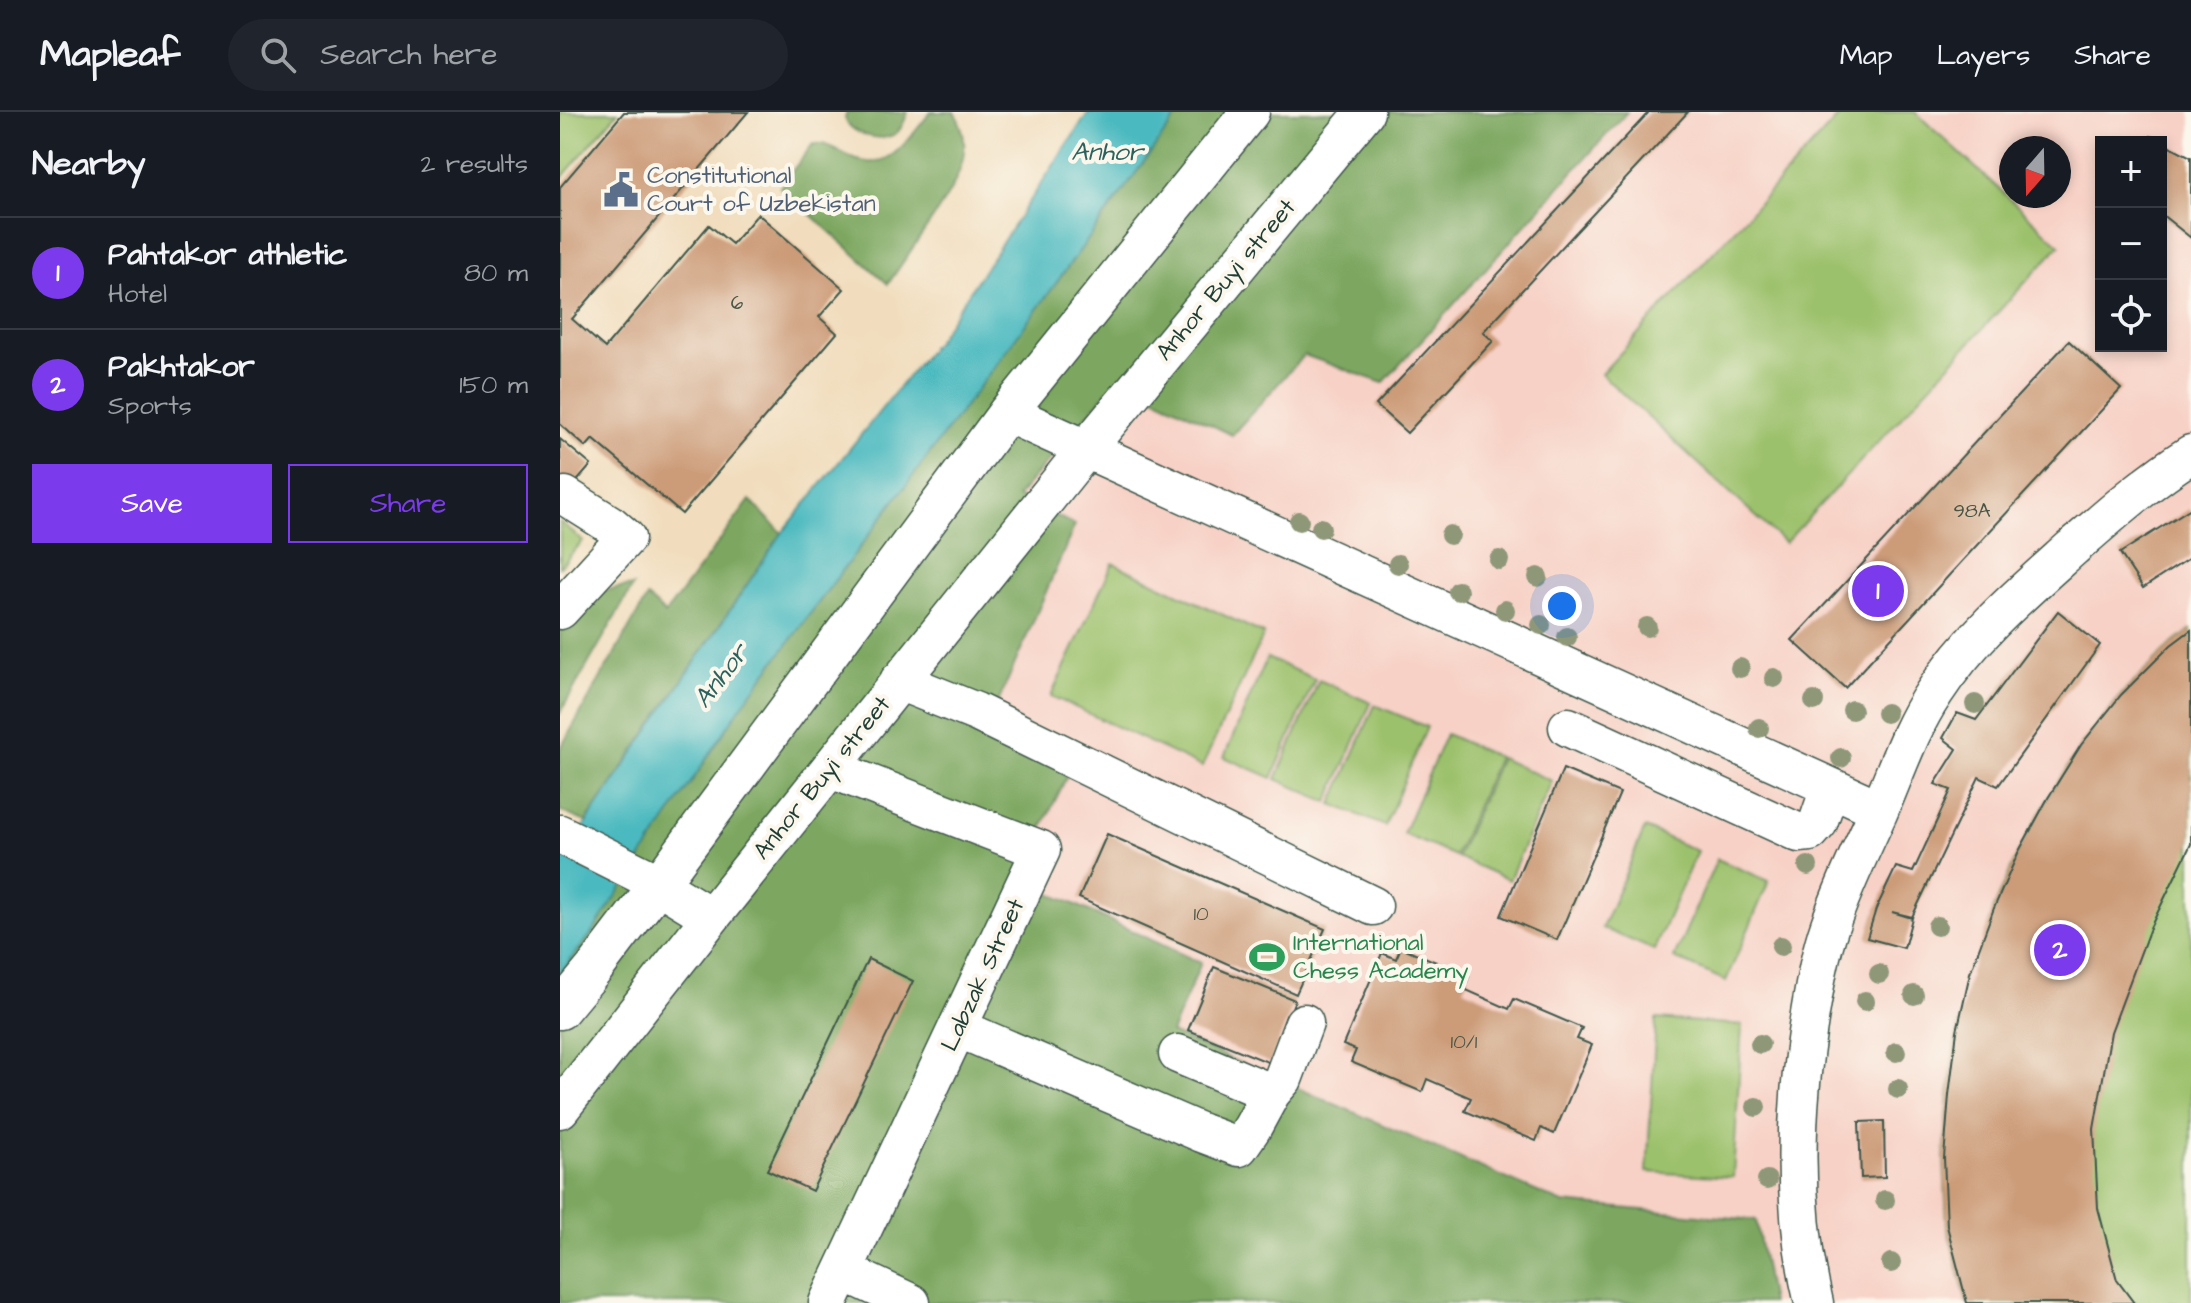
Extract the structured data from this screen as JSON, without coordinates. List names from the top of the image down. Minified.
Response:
{"streets":{"street":["Anhor Buyi street","Labzak Street"]},"crossings":[["Anhor Buyi street","Labzak Street"]],"water":["Anhor"],"places":{"public building":["Constitutional Court of Uzbekistan"],"sports":["International Chess Academy"]},"house_numbers":["6","98A","10","10/1"],"north":"bottom","page":{"header":"Mapleaf","search":"Search here","nav":["Map","Layers","Share"],"heading":["Nearby","2 results"],"map_buttons":["+","−"],"list":[{"mark":"1","name":"Pahtakor athletic","note":"Hotel","value":"80 m"},{"mark":"2","name":"Pakhtakor","note":"Sports","value":"150 m"}],"buttons":["Save","Share"],"pins":["1","2"]}}
